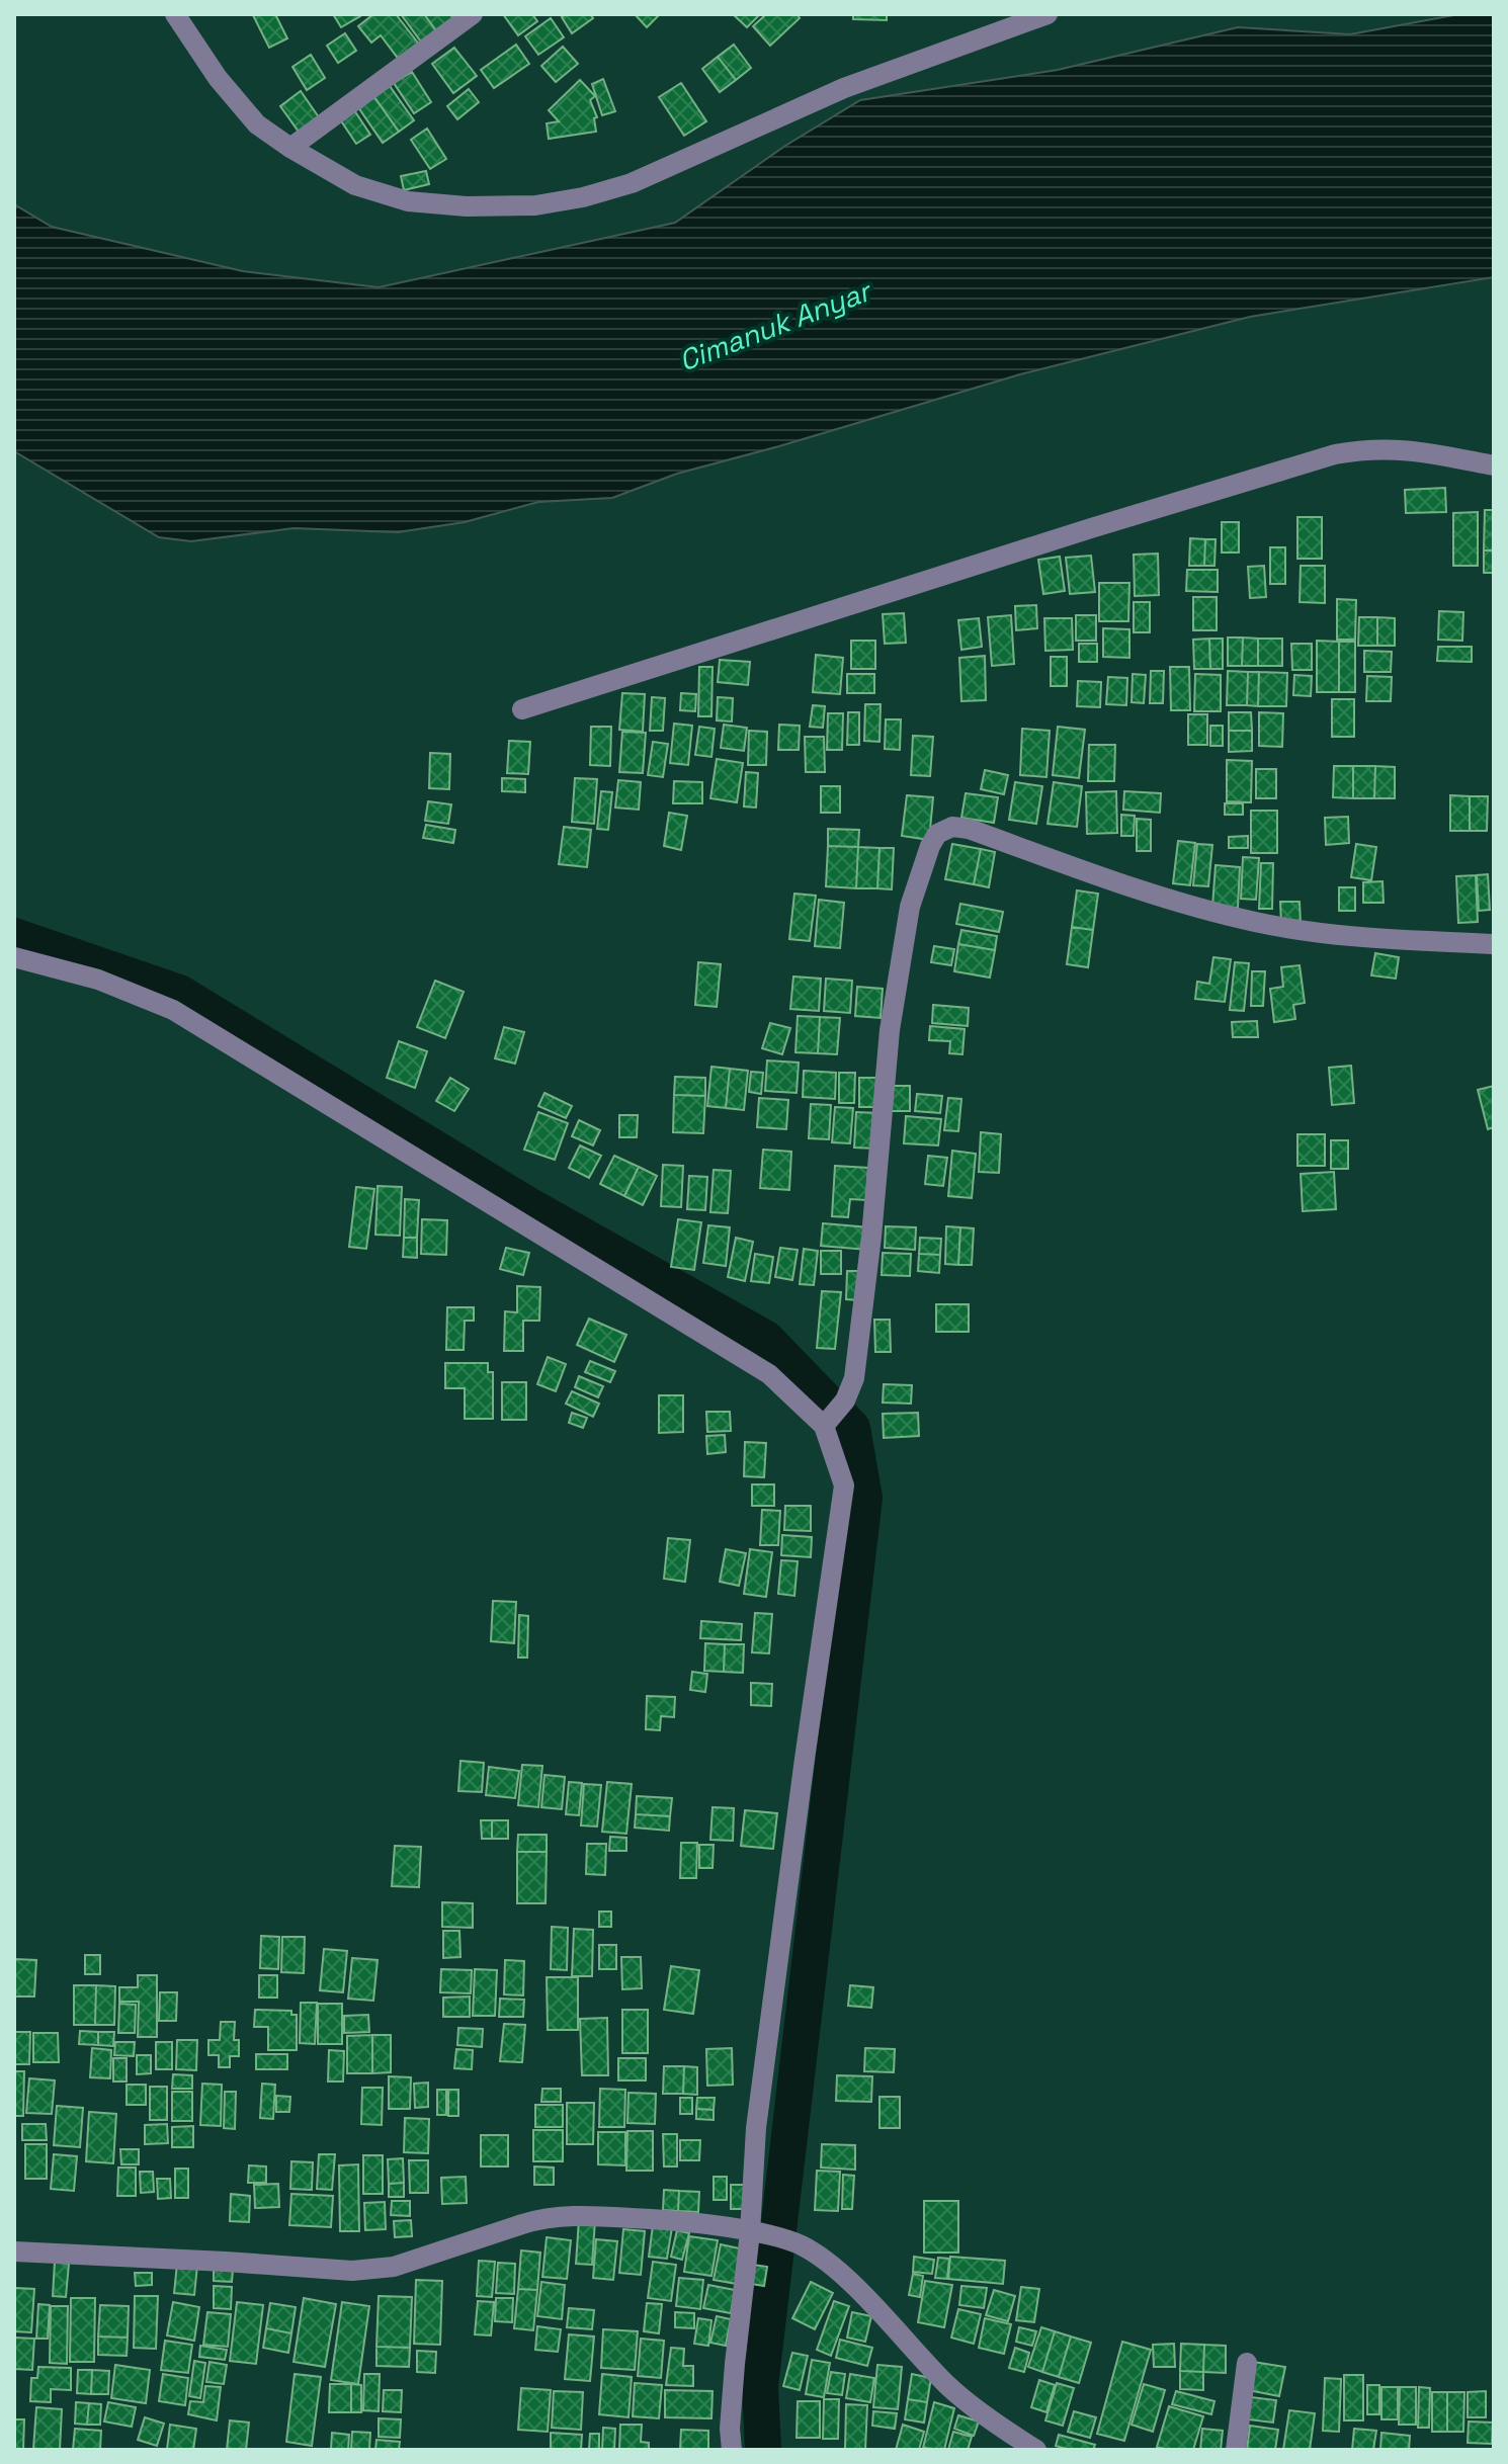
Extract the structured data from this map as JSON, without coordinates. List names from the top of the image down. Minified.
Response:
{"water":["Cimanuk Anyar"]}
